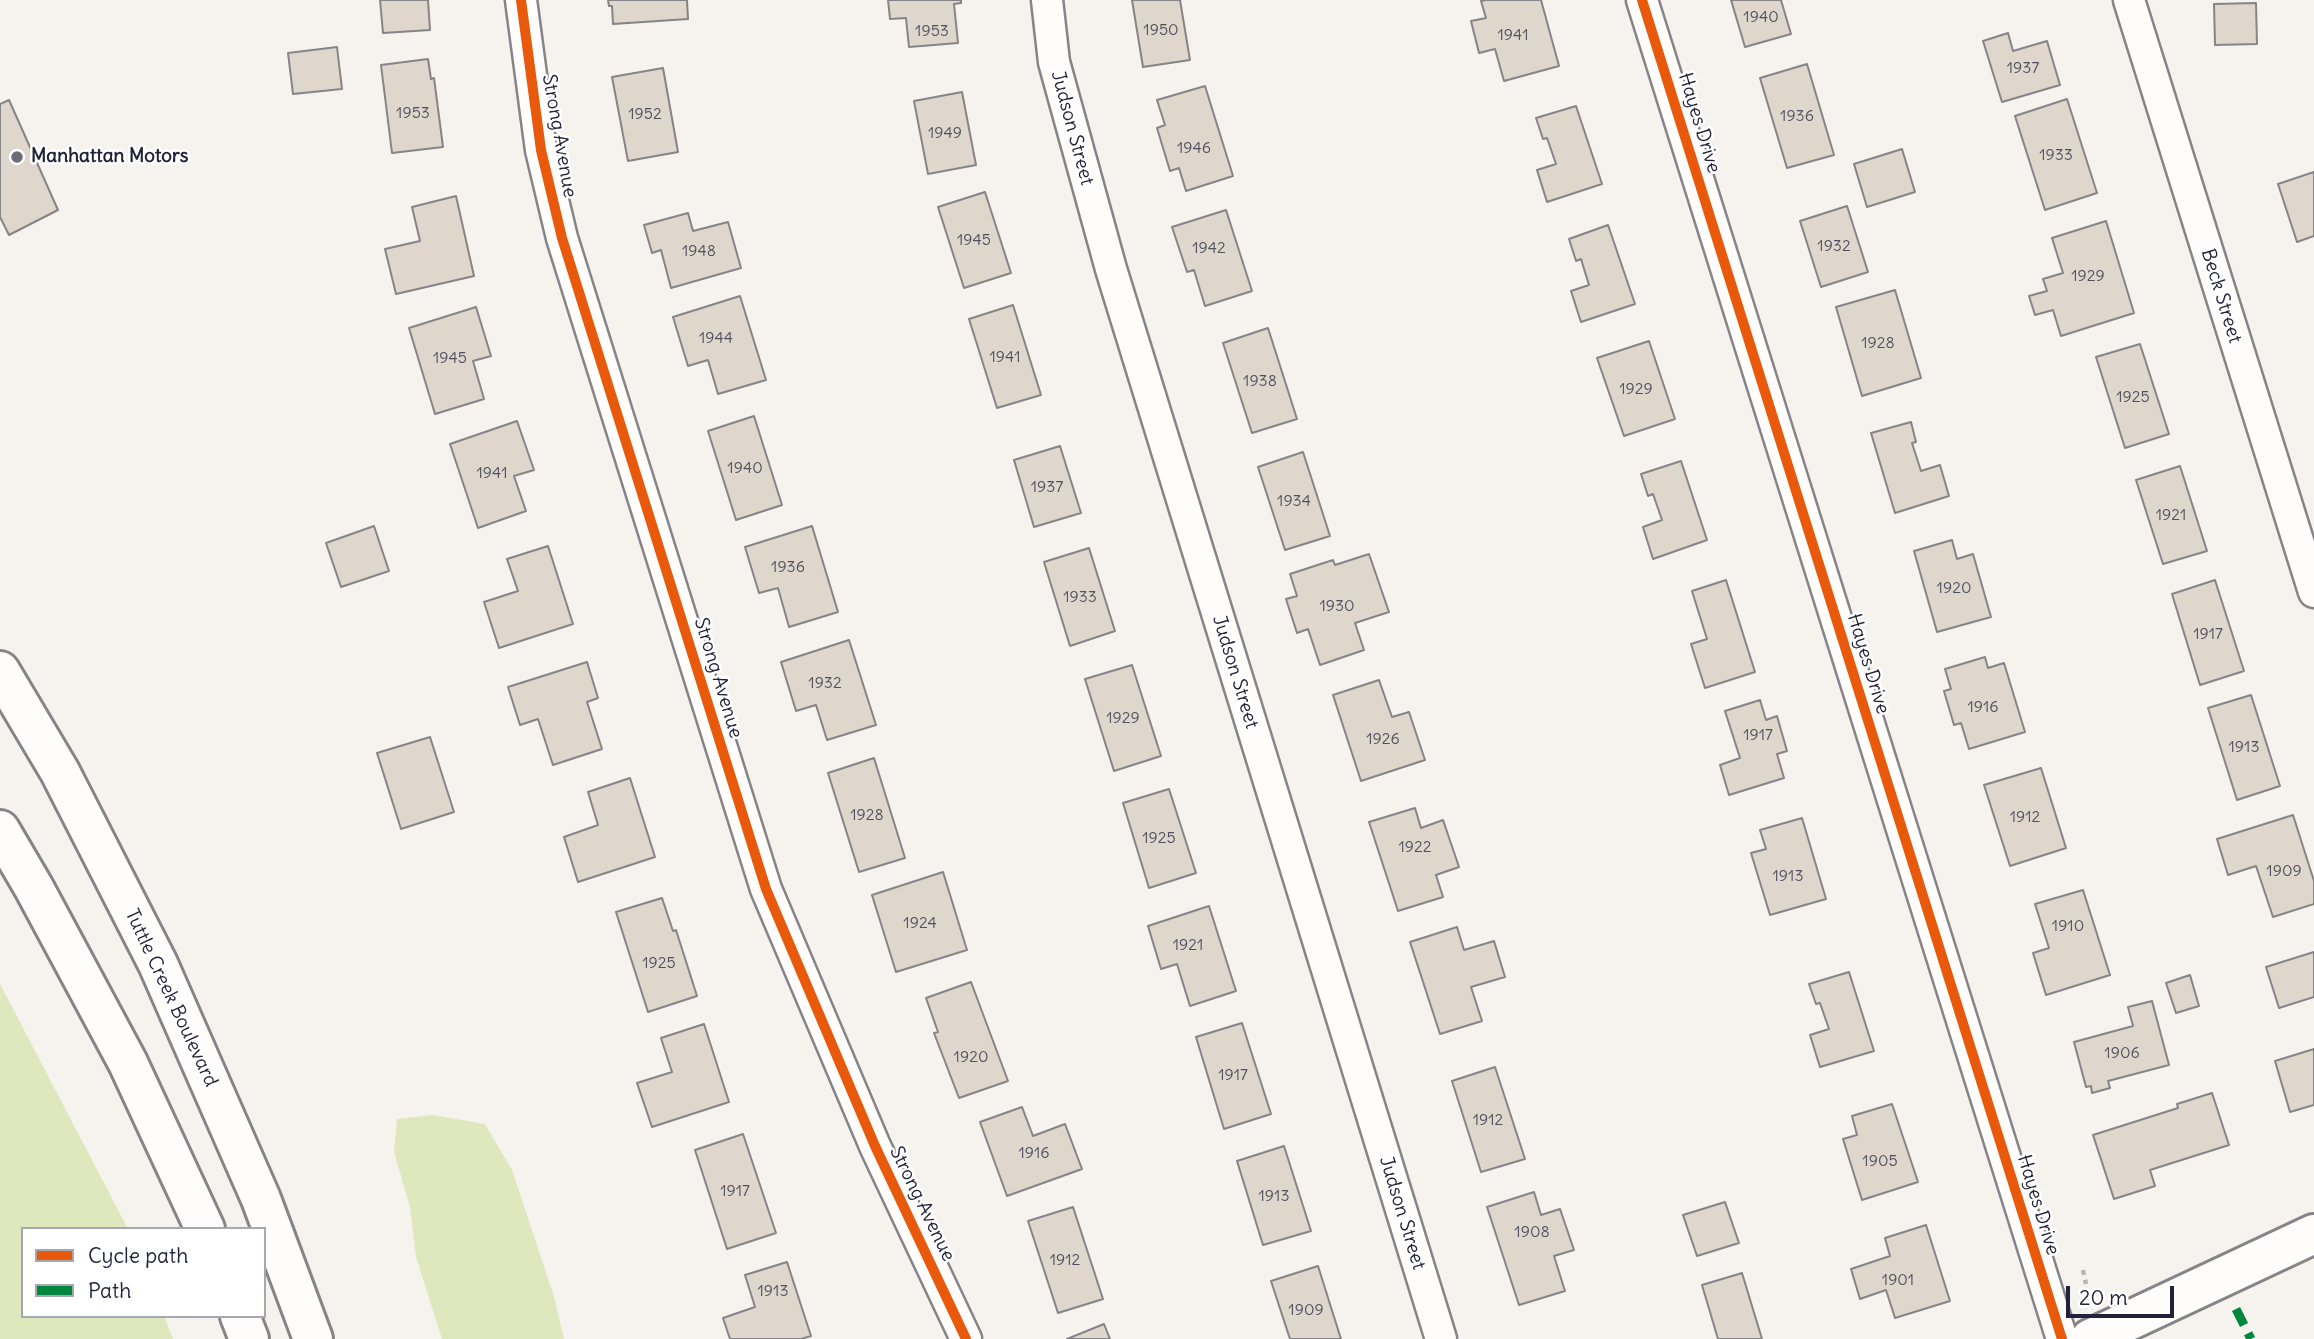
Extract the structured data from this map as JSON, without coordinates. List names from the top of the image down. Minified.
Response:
{"streets":{"main road":["Tuttle Creek Boulevard"],"street":["Hayes Drive","Judson Street","Strong Avenue","Beck Street"]},"places":["Manhattan Motors"],"house_numbers":["1940","1950","1953","1941","1937","1953","1952","1936","1949","1946","1933","1945","1932","1942","1948","1929","1944","1928","1941","1945","1938","1929","1925","1940","1941","1937","1934","1921","1936","1920","1933","1930","1917","1932","1916","1929","1917","1926","1913","1928","1912","1925","1922","1909","1913","1924","1910","1921","1925","1906","1920","1917","1912","1916","1905","1917","1913","1908","1912","1901","1913","1909"],"legend":["Cycle path","Path"],"scale_bar":"20 m"}
